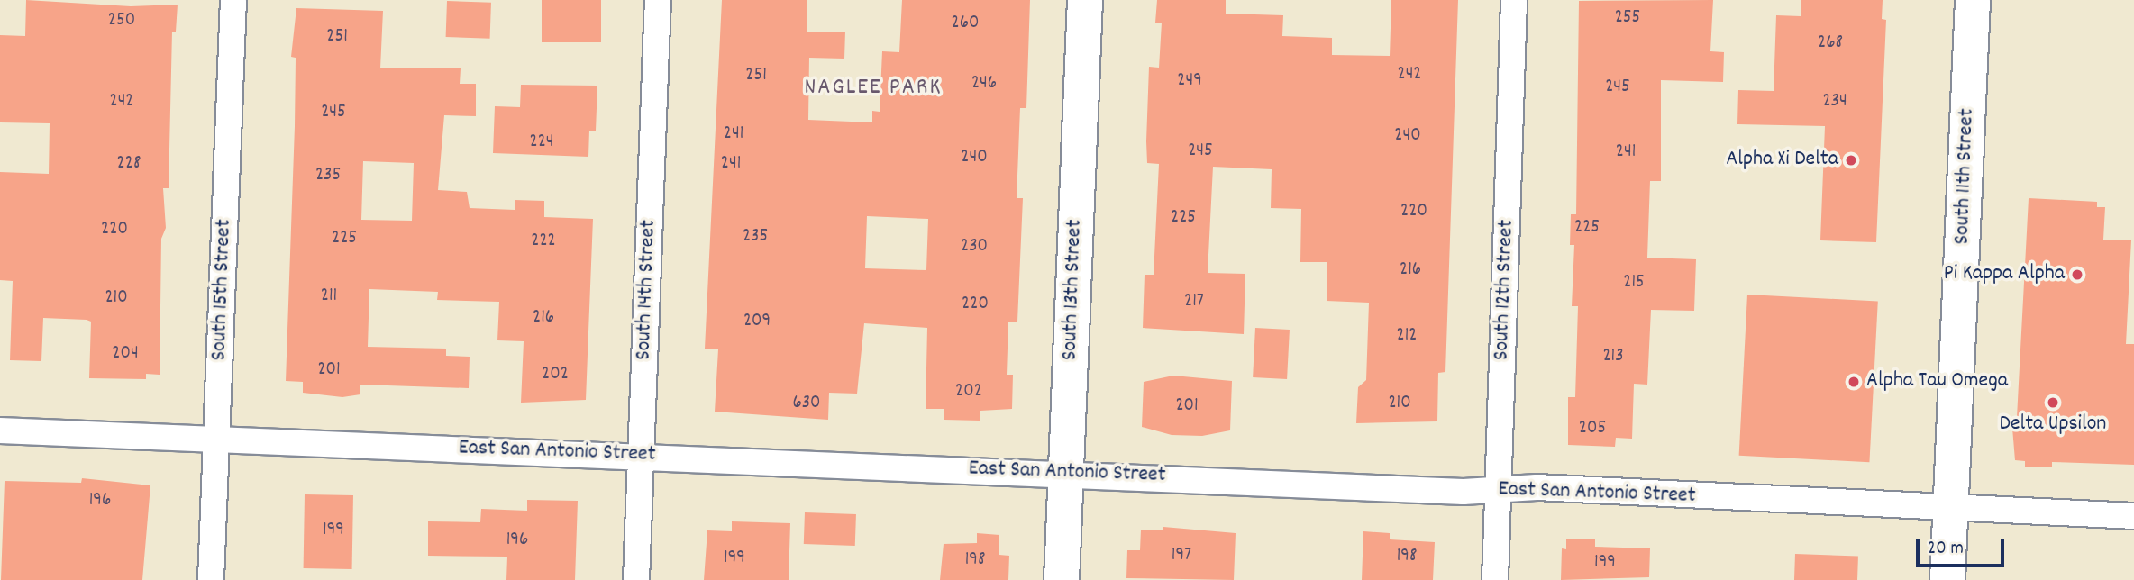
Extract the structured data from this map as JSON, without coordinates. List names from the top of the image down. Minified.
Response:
{"streets":{"main road":["South 11th Street","South 13th Street"],"street":["South 15th Street","South 14th Street","South 12th Street","East San Antonio Street"]},"crossings":[["South 11th Street","East San Antonio Street"],["South 15th Street","East San Antonio Street"],["South 14th Street","East San Antonio Street"],["South 13th Street","East San Antonio Street"],["South 12th Street","East San Antonio Street"]],"districts":["NAGLEE PARK"],"places":["Alpha Xi Delta","Pi Kappa Alpha","Alpha Tau Omega","Delta Upsilon"],"house_numbers":["255","250","260","251","268","242","251","249","246","245","242","234","245","241","240","224","245","241","240","228","241","235","220","225","225","220","235","225","222","230","216","215","211","210","217","220","216","209","212","204","213","201","202","202","630","210","201","205","196","199","196","197","198","199","198","199"],"scale_bar":"20 m"}
